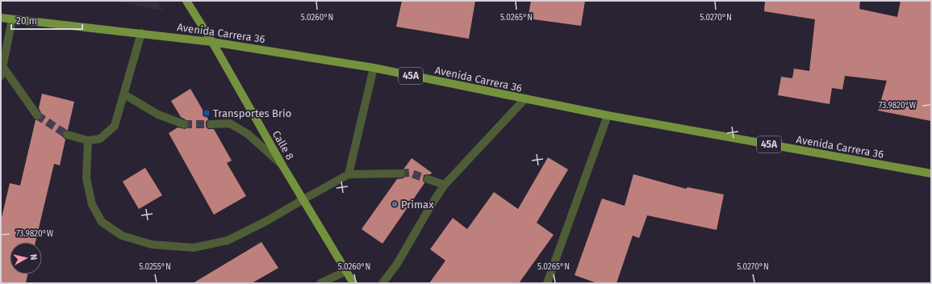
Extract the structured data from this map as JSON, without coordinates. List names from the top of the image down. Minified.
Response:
{"streets":{"main road":["Avenida Carrera 36","45A","Calle 8"]},"crossings":[["Avenida Carrera 36","Calle 8"]],"places":{"transit":["Transportes Brio"],"other":["Primax"]},"scale_bar":"20 m","north":"right","coordinates":["5.0260°N","5.0265°N","5.0270°N","73.9820°W","5.0255°N"]}
